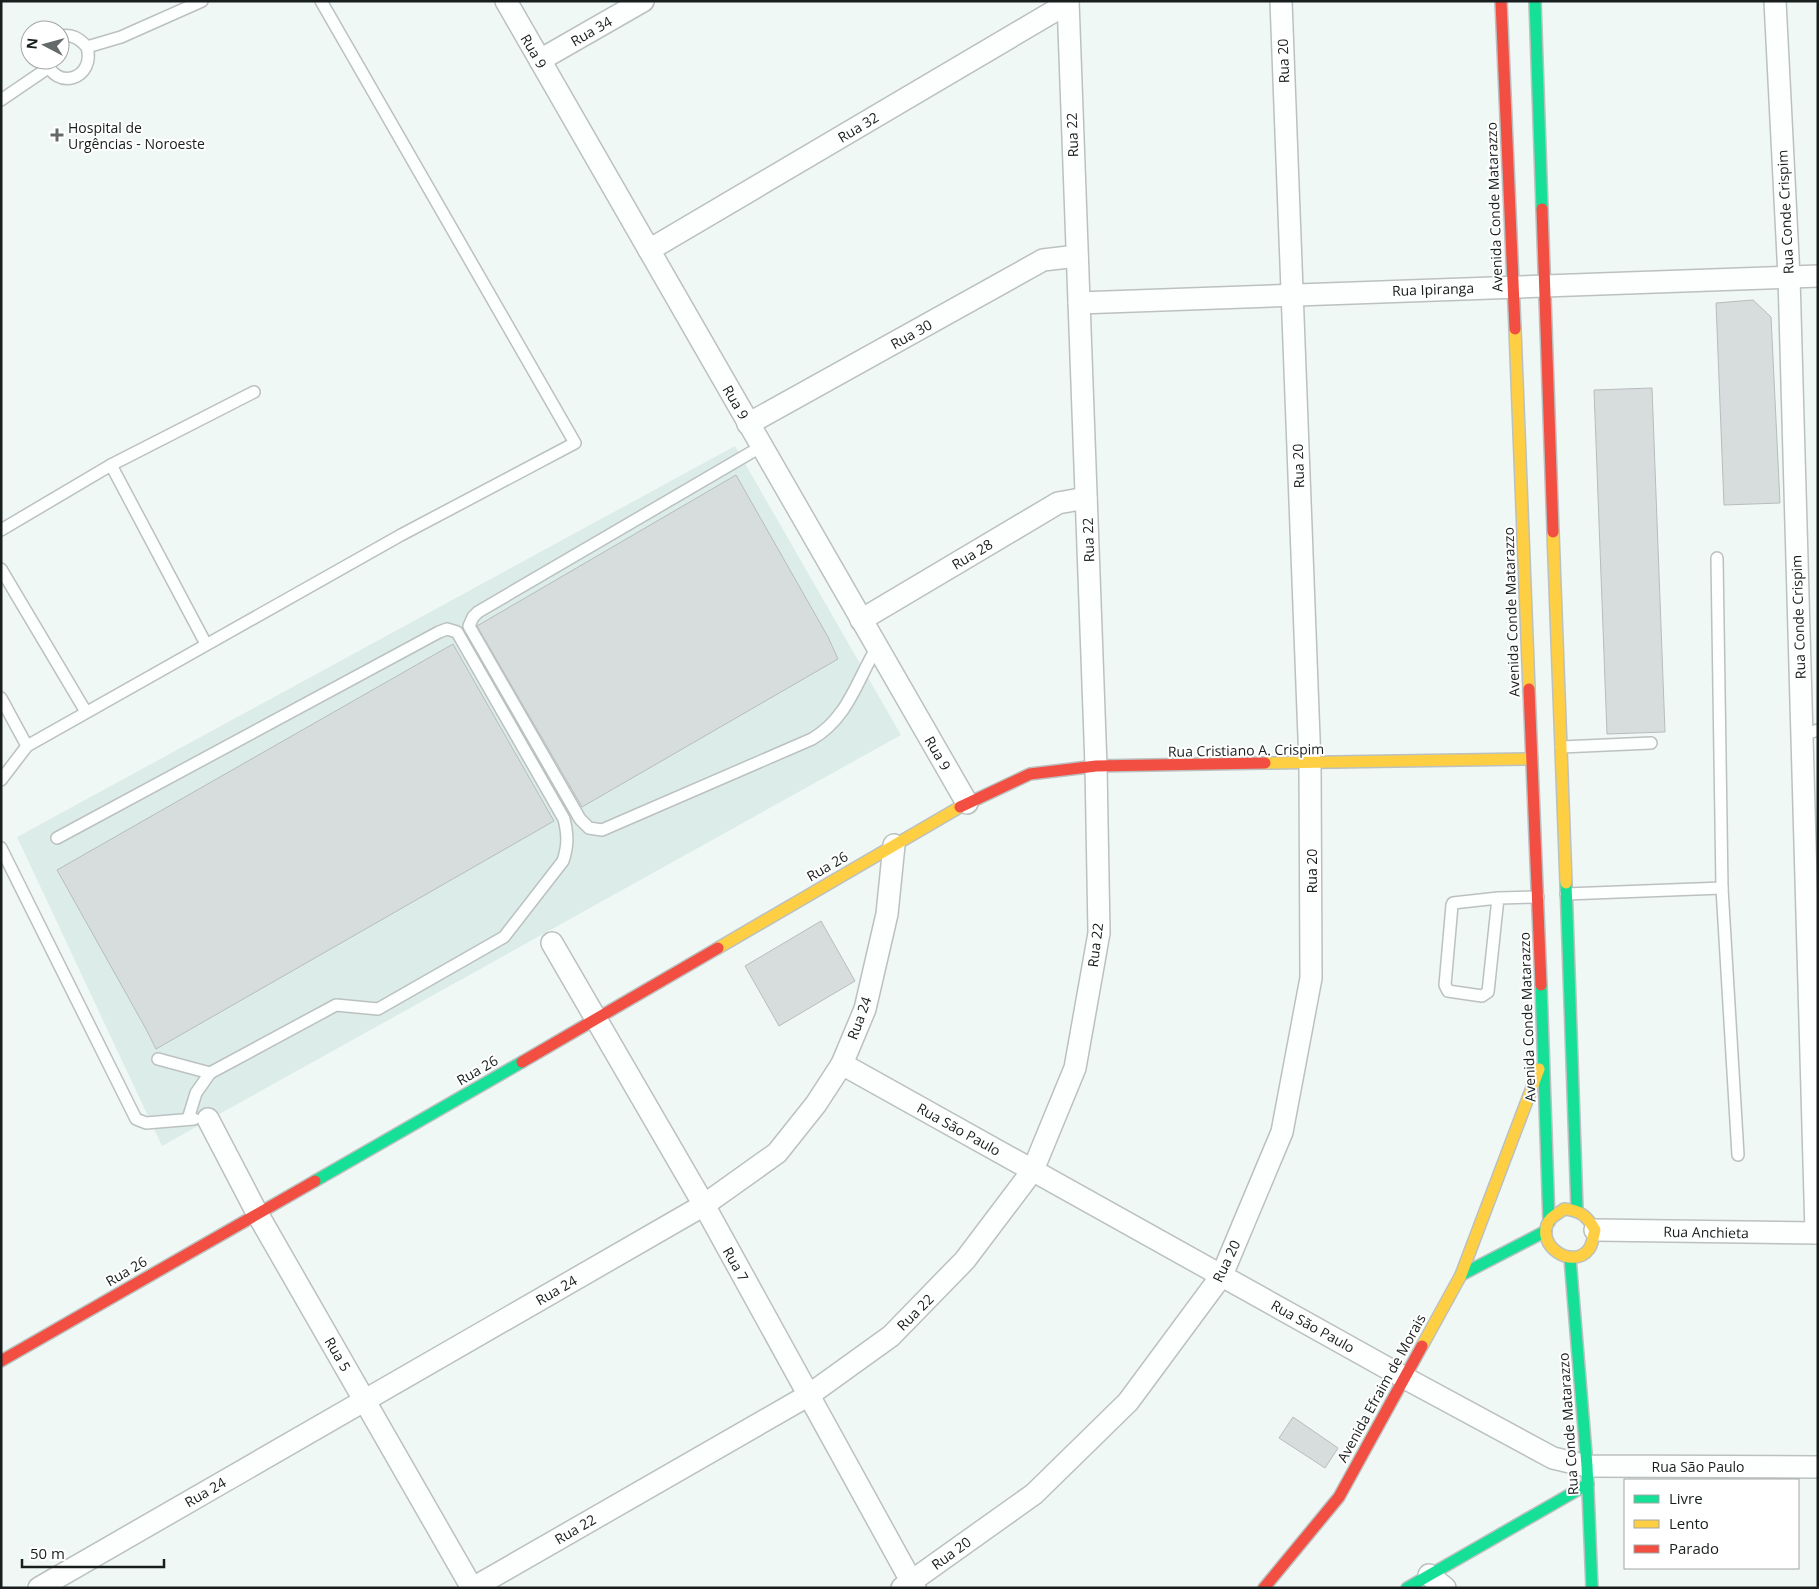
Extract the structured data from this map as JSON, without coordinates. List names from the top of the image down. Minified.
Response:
{"streets":{"street":["Rua 34","Rua 9","Rua 20","Rua 32","Rua 22","Avenida Conde Matarazzo","Rua Conde Crispim","Rua Ipiranga","Rua 30","Rua 28","Rua Cristiano A. Crispim","Rua 26","Rua 24","Rua São Paulo","Rua Anchieta","Rua 7","Rua 5","Avenida Efraim de Morais","Rua Conde Matarazzo"]},"crossings":[["Rua 34","Rua 9"],["Rua 9","Rua 32"],["Rua 9","Rua 30"],["Rua 9","Rua 28"],["Rua 9","Rua Cristiano A. Crispim"],["Rua 9","Rua 26"],["Rua 20","Rua Ipiranga"],["Rua 20","Rua Cristiano A. Crispim"],["Rua 20","Rua São Paulo"],["Rua 20","Rua 7"],["Rua 32","Rua 22"],["Rua 22","Rua Ipiranga"],["Rua 22","Rua 30"],["Rua 22","Rua 28"],["Rua 22","Rua Cristiano A. Crispim"],["Rua 22","Rua São Paulo"],["Rua 22","Rua 7"],["Rua 22","Rua 5"],["Avenida Conde Matarazzo","Rua Ipiranga"],["Avenida Conde Matarazzo","Rua Cristiano A. Crispim"],["Avenida Conde Matarazzo","Rua Anchieta"],["Avenida Conde Matarazzo","Avenida Efraim de Morais"],["Avenida Conde Matarazzo","Rua Conde Matarazzo"],["Rua Conde Crispim","Rua Ipiranga"],["Rua Conde Crispim","Rua Anchieta"],["Rua Cristiano A. Crispim","Rua 26"],["Rua 26","Rua 24"],["Rua 26","Rua 7"],["Rua 26","Rua 5"],["Rua 24","Rua São Paulo"],["Rua 24","Rua 7"],["Rua 24","Rua 5"],["Rua São Paulo","Avenida Efraim de Morais"],["Rua São Paulo","Rua Conde Matarazzo"],["Rua Anchieta","Rua Conde Matarazzo"]],"places":{"health":["Hospital de Urgências - Noroeste"]},"legend":["Livre","Lento","Parado"],"scale_bar":"50 m","north":"left"}
